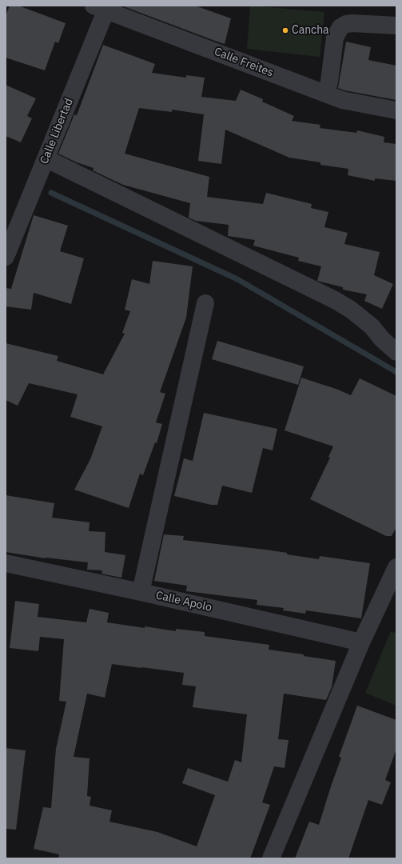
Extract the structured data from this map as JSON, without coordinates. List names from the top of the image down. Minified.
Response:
{"streets":{"street":["Calle Freites","Calle Libertad","Calle Apolo"]},"crossings":[["Calle Freites","Calle Libertad"]],"places":["Cancha"]}
